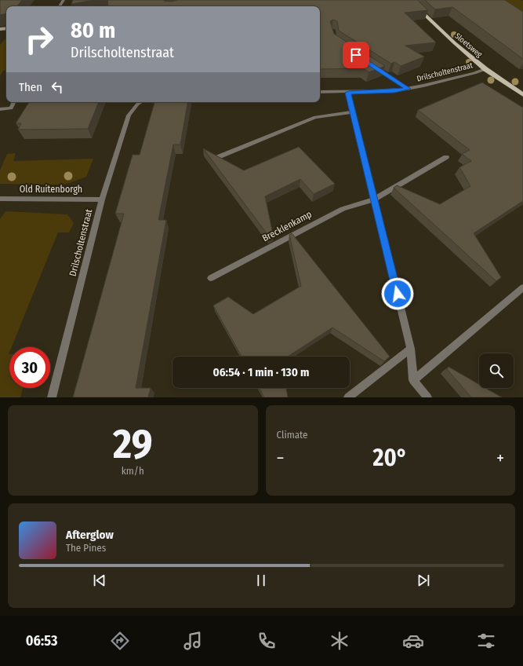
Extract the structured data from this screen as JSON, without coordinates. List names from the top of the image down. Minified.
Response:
{"streets":{"main road":["Sloetsweg"],"street":["Drilscholtenstraat","Old Ruitenborgh","Brecklenkamp"]},"crossings":[["Sloetsweg","Drilscholtenstraat"],["Drilscholtenstraat","Old Ruitenborgh"]],"page":{"turn":["80 m","Drilscholtenstraat"],"then":"Then","limit":"30","trip":"06:54 · 1 min · 130 m","tile":[["29","km/h"],"Climate"],"heat":["−","20°","+"],"song":["Afterglow","The Pines"],"tabs":"06:53"}}
